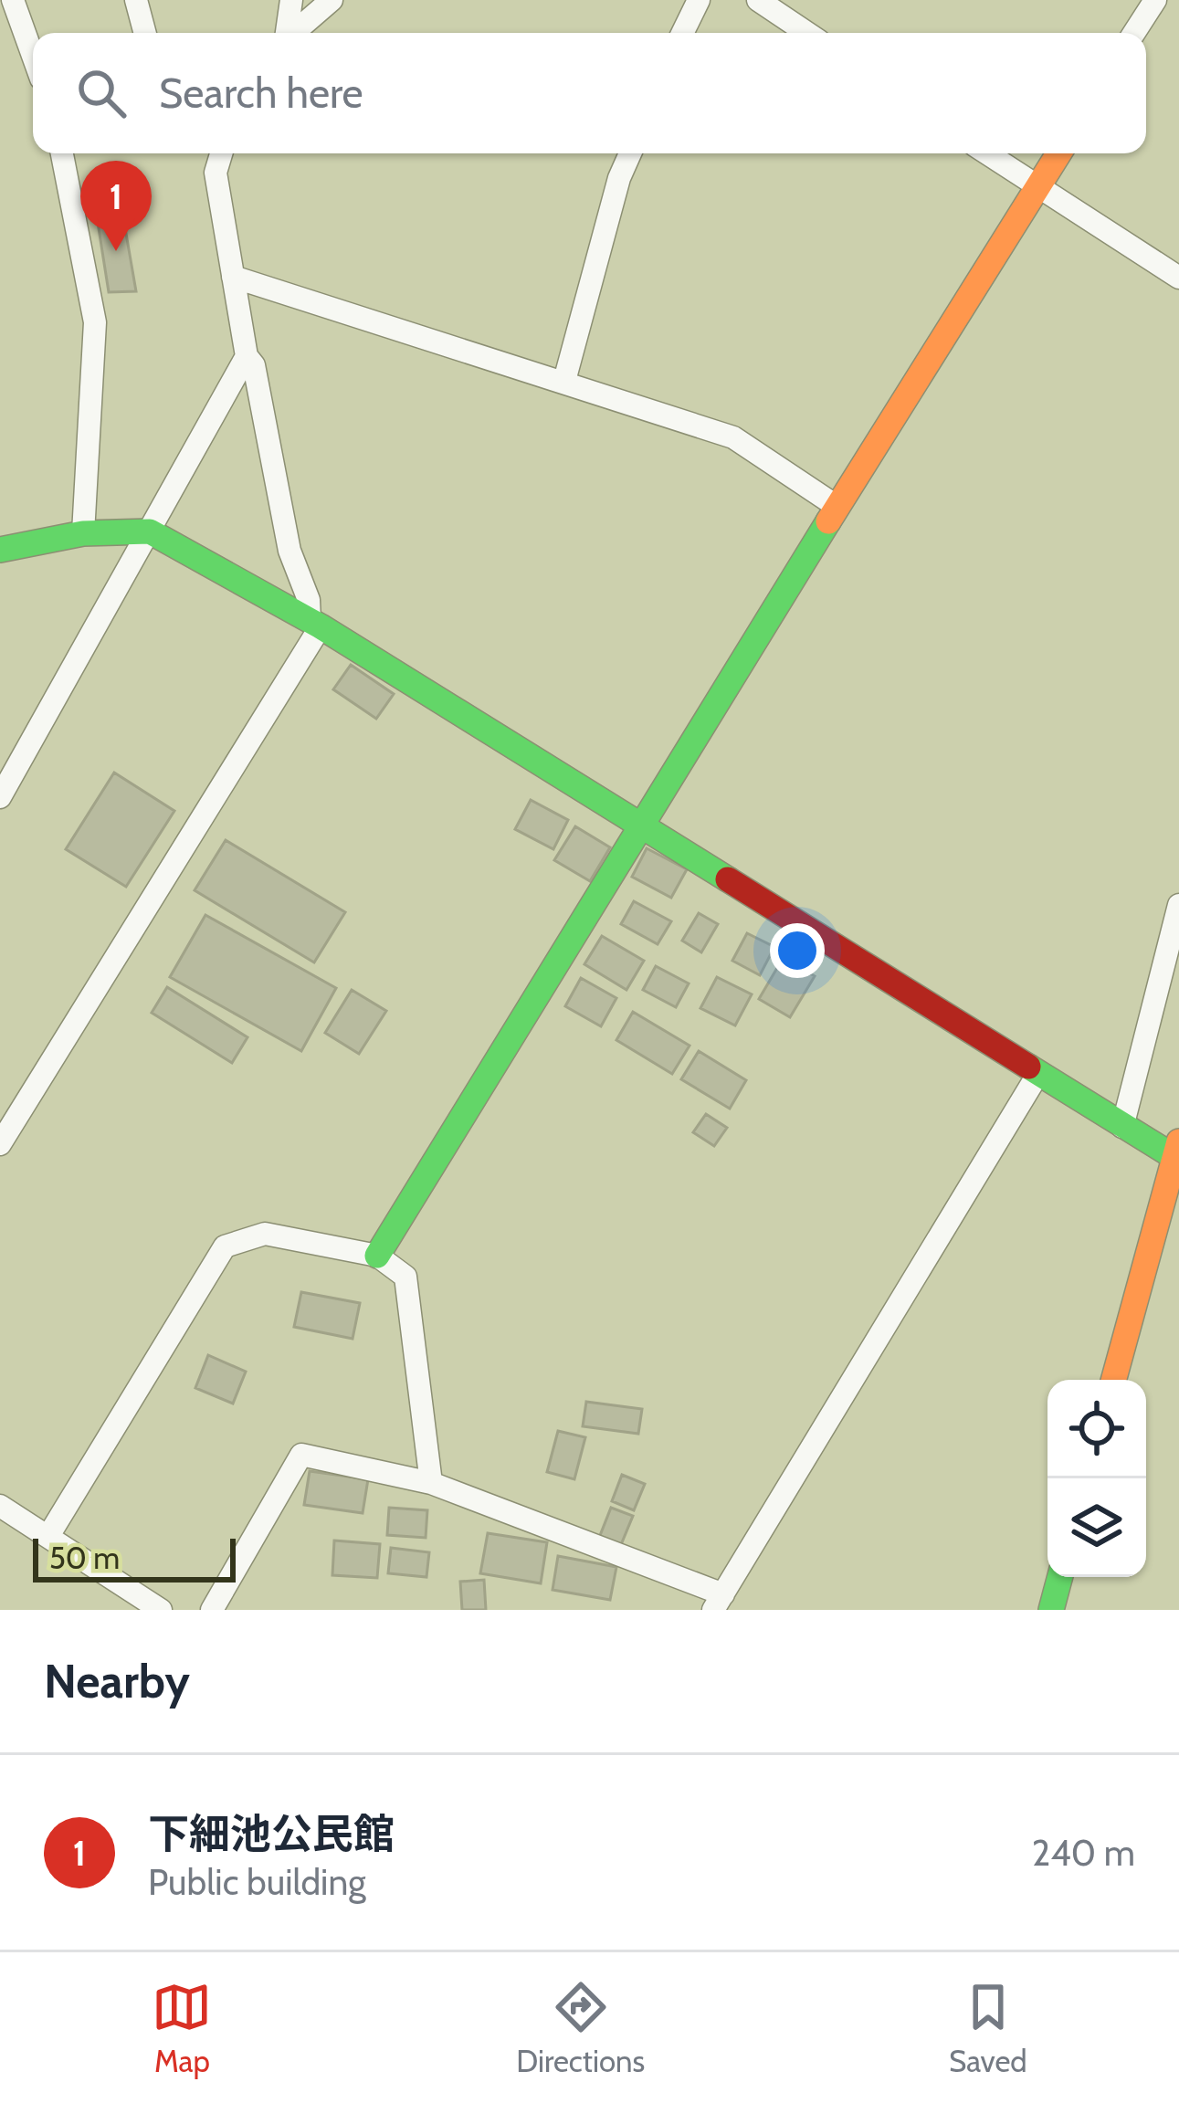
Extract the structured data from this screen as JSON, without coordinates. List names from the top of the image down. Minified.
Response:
{"scale_bar":"50 m","page":{"search":"Search here","pins":"1","scale":"50 m","heading":"Nearby","list":[{"mark":"1","name":"下細池公民館","note":"Public building","value":"240 m"}],"nav":["Map","Directions","Saved"]}}
